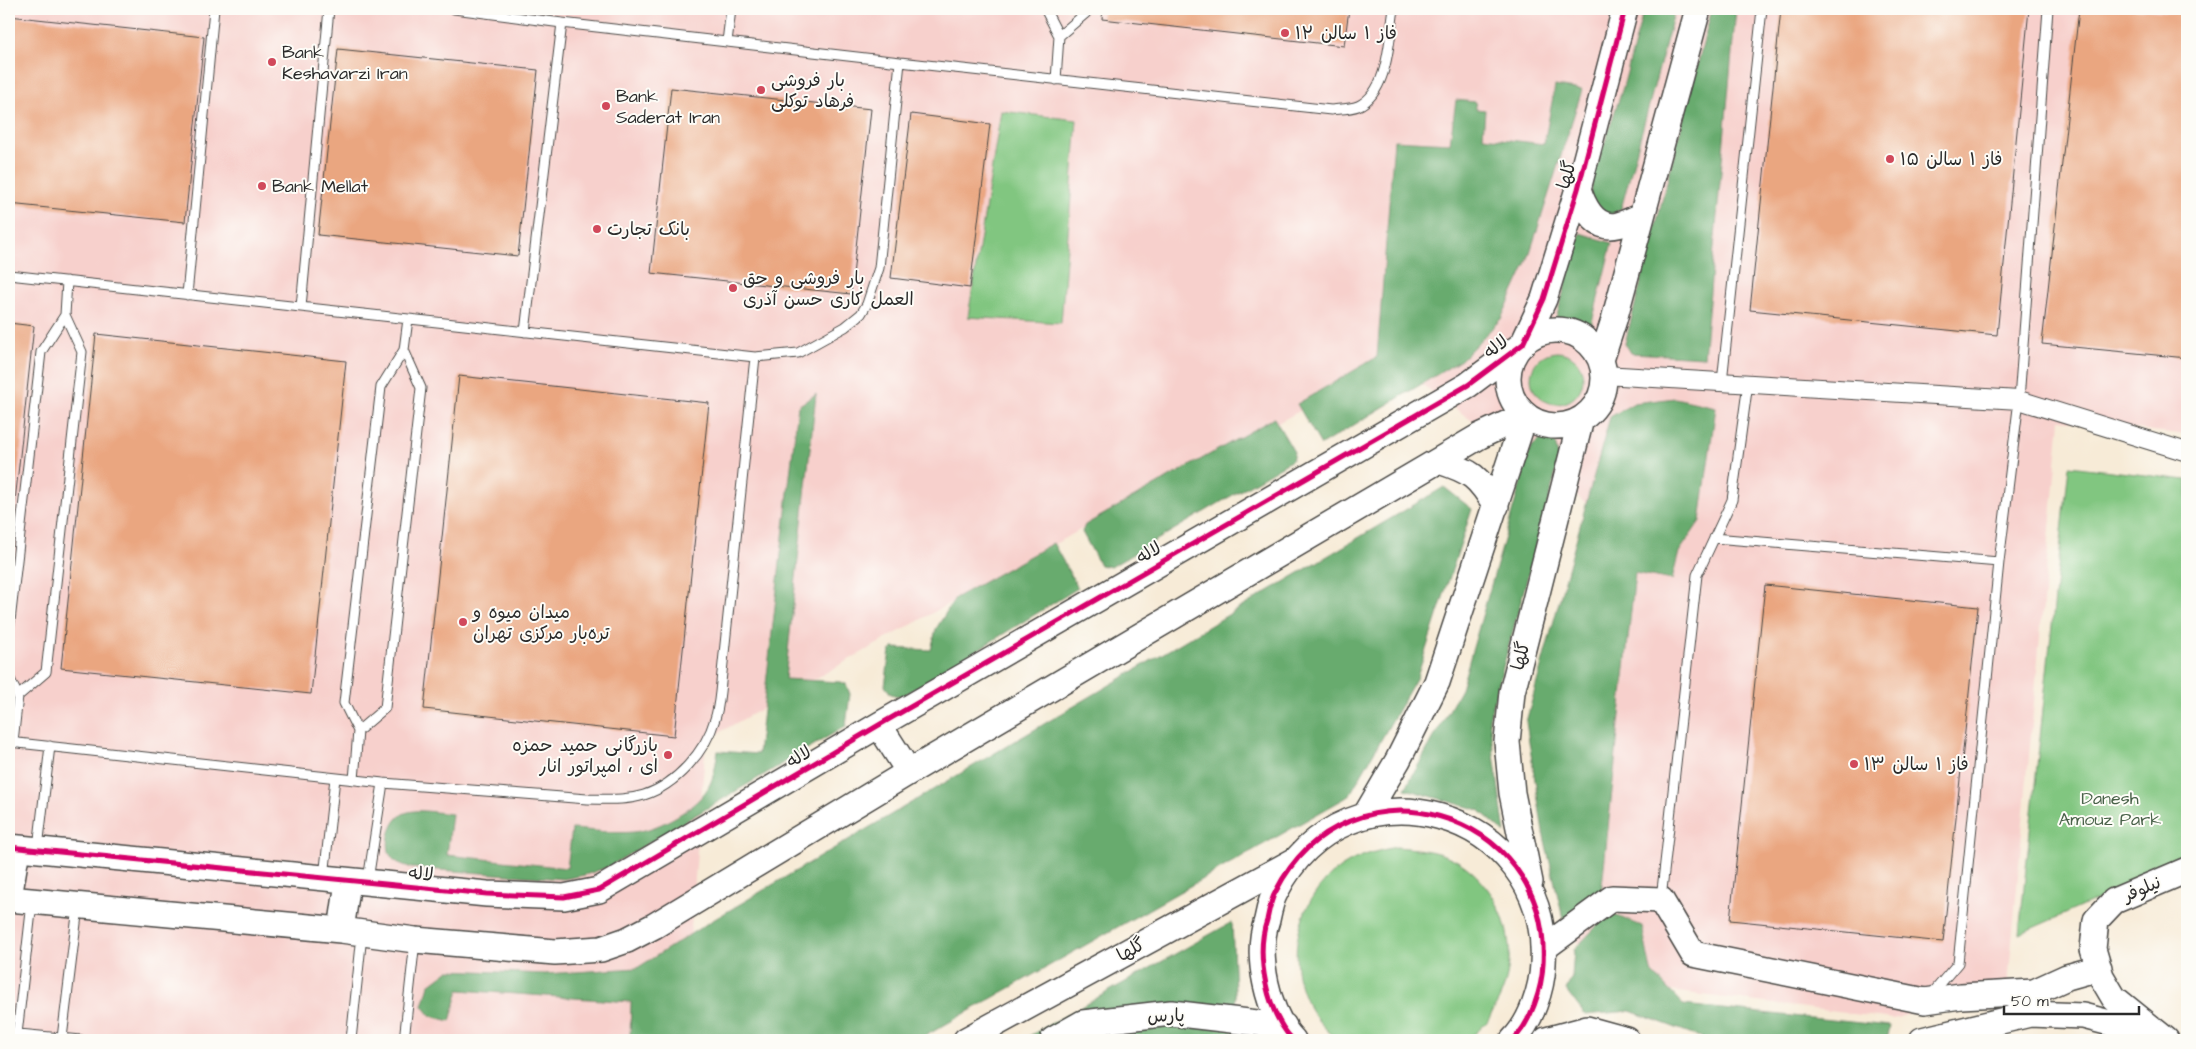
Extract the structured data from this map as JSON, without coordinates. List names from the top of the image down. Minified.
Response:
{"streets":{"street":["گلها","لاله","نیلوفر","پارس"]},"crossings":[["گلها","لاله"]],"parks":["Danesh Amouz Park"],"places":["فاز ۱ سالن ۱۲","Bank Keshavarzi Iran","بار فروشی فرهاد توکلی","Bank Saderat Iran","فاز ۱ سالن ۱۵","Bank Mellat","بانک تجارت","بار فروشی و حق العمل کاری حسن آذری","میدان میوه و تره‌بار مرکزی تهران","بازرگانی حمید حمزه ای ، امپراتور انار","فاز ۱ سالن ۱۳"],"scale_bar":"50 m"}
